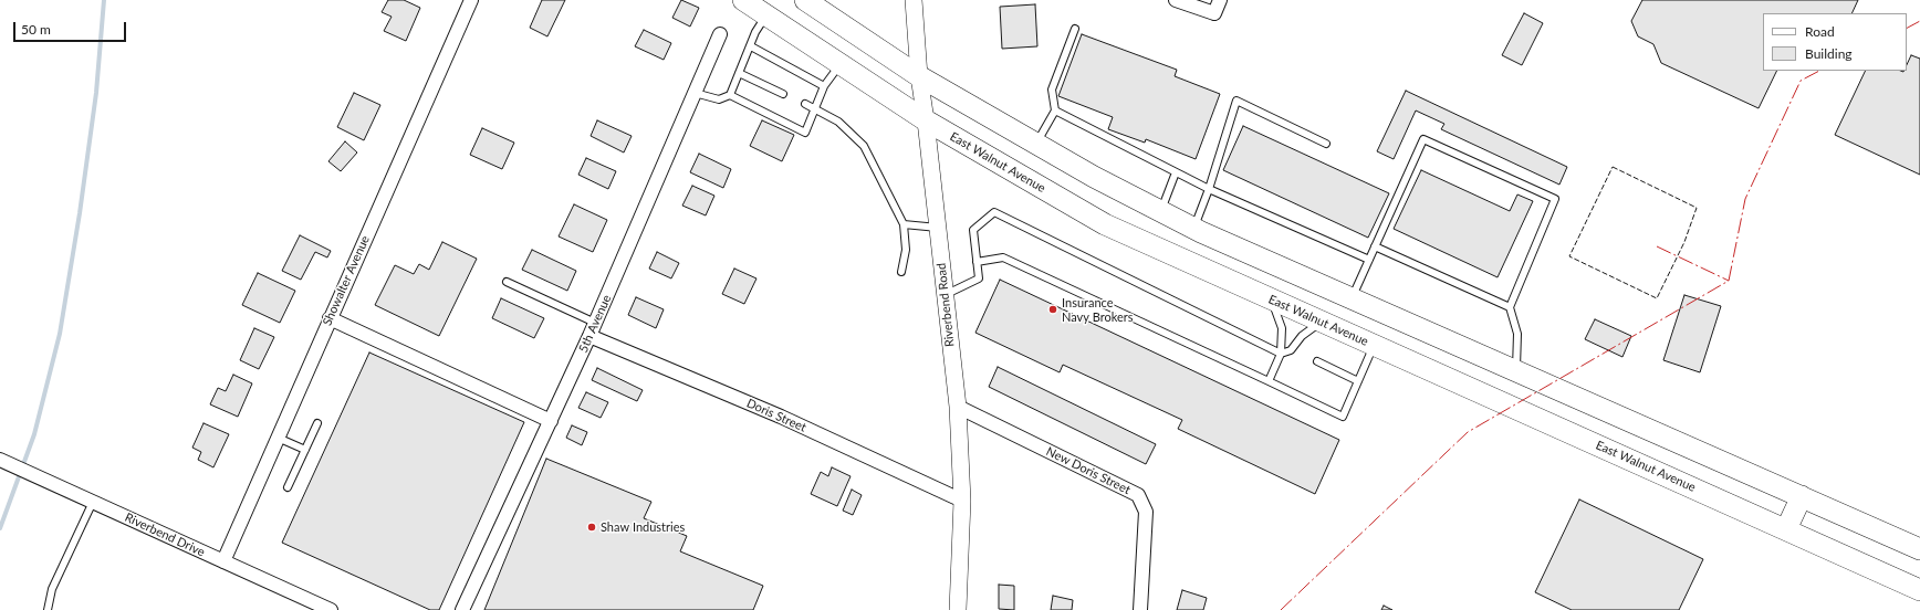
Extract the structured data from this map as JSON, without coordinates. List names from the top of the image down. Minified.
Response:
{"streets":{"main road":["East Walnut Avenue"],"street":["Showalter Avenue","Riverbend Road","5th Avenue","Doris Street","New Doris Street","Riverbend Drive"]},"crossings":[["East Walnut Avenue","Riverbend Road"],["Showalter Avenue","Riverbend Drive"],["Riverbend Road","Doris Street"],["Riverbend Road","New Doris Street"],["5th Avenue","Doris Street"]],"places":["Insurance Navy Brokers","Shaw Industries"],"legend":["Road","Building"],"scale_bar":"50 m"}
